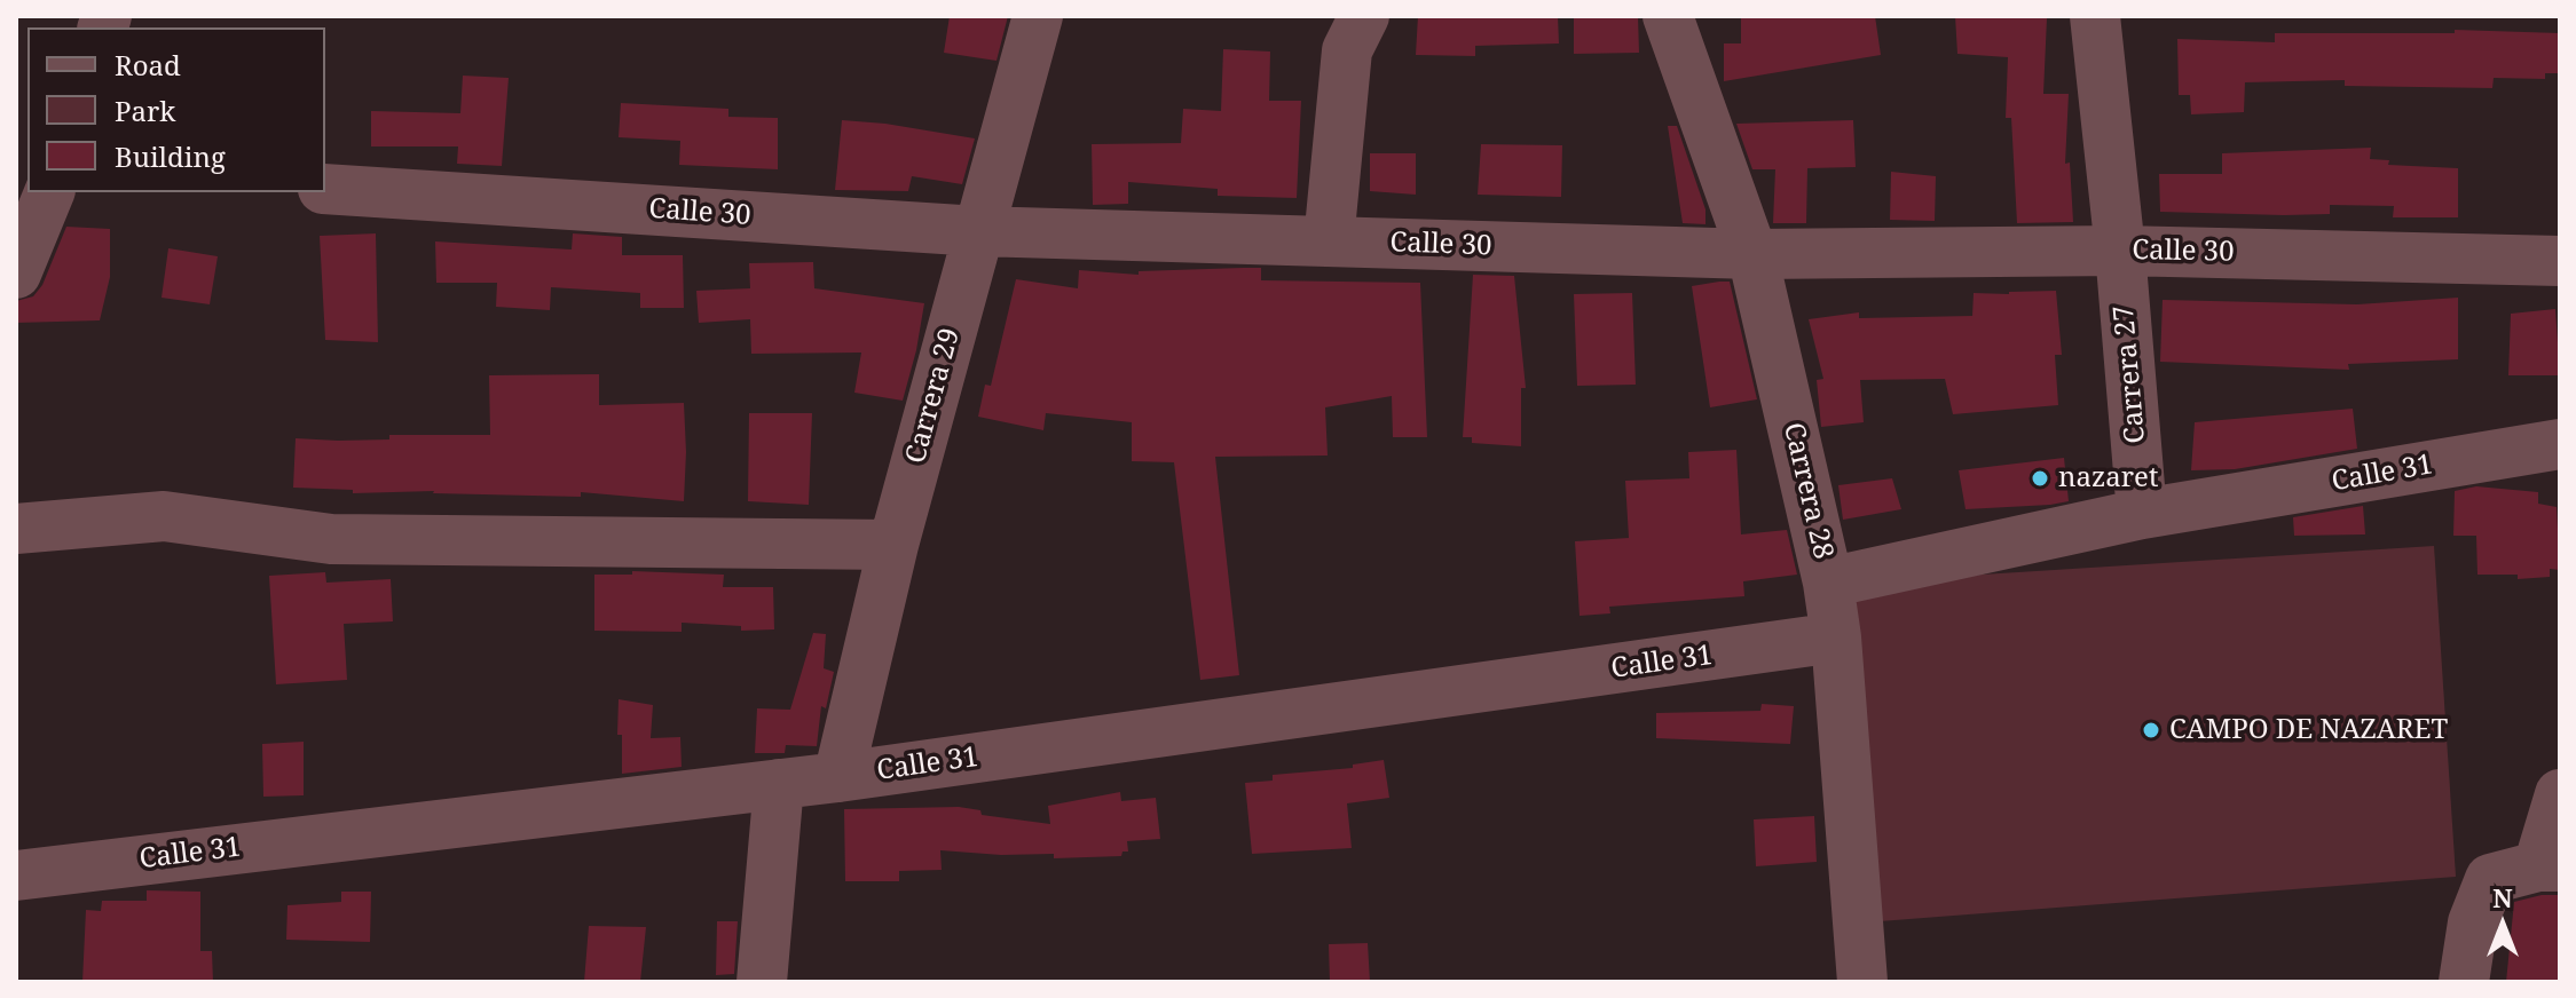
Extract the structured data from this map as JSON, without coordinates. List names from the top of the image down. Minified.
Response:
{"streets":{"street":["Calle 30","Carrera 27","Carrera 29","Calle 31","Carrera 28"]},"crossings":[["Calle 30","Carrera 27"],["Calle 30","Carrera 29"],["Calle 30","Carrera 28"],["Carrera 27","Calle 31"],["Carrera 29","Calle 31"],["Calle 31","Carrera 28"]],"places":["nazaret","CAMPO DE NAZARET"],"legend":["Road","Park","Building"],"north":"top"}
